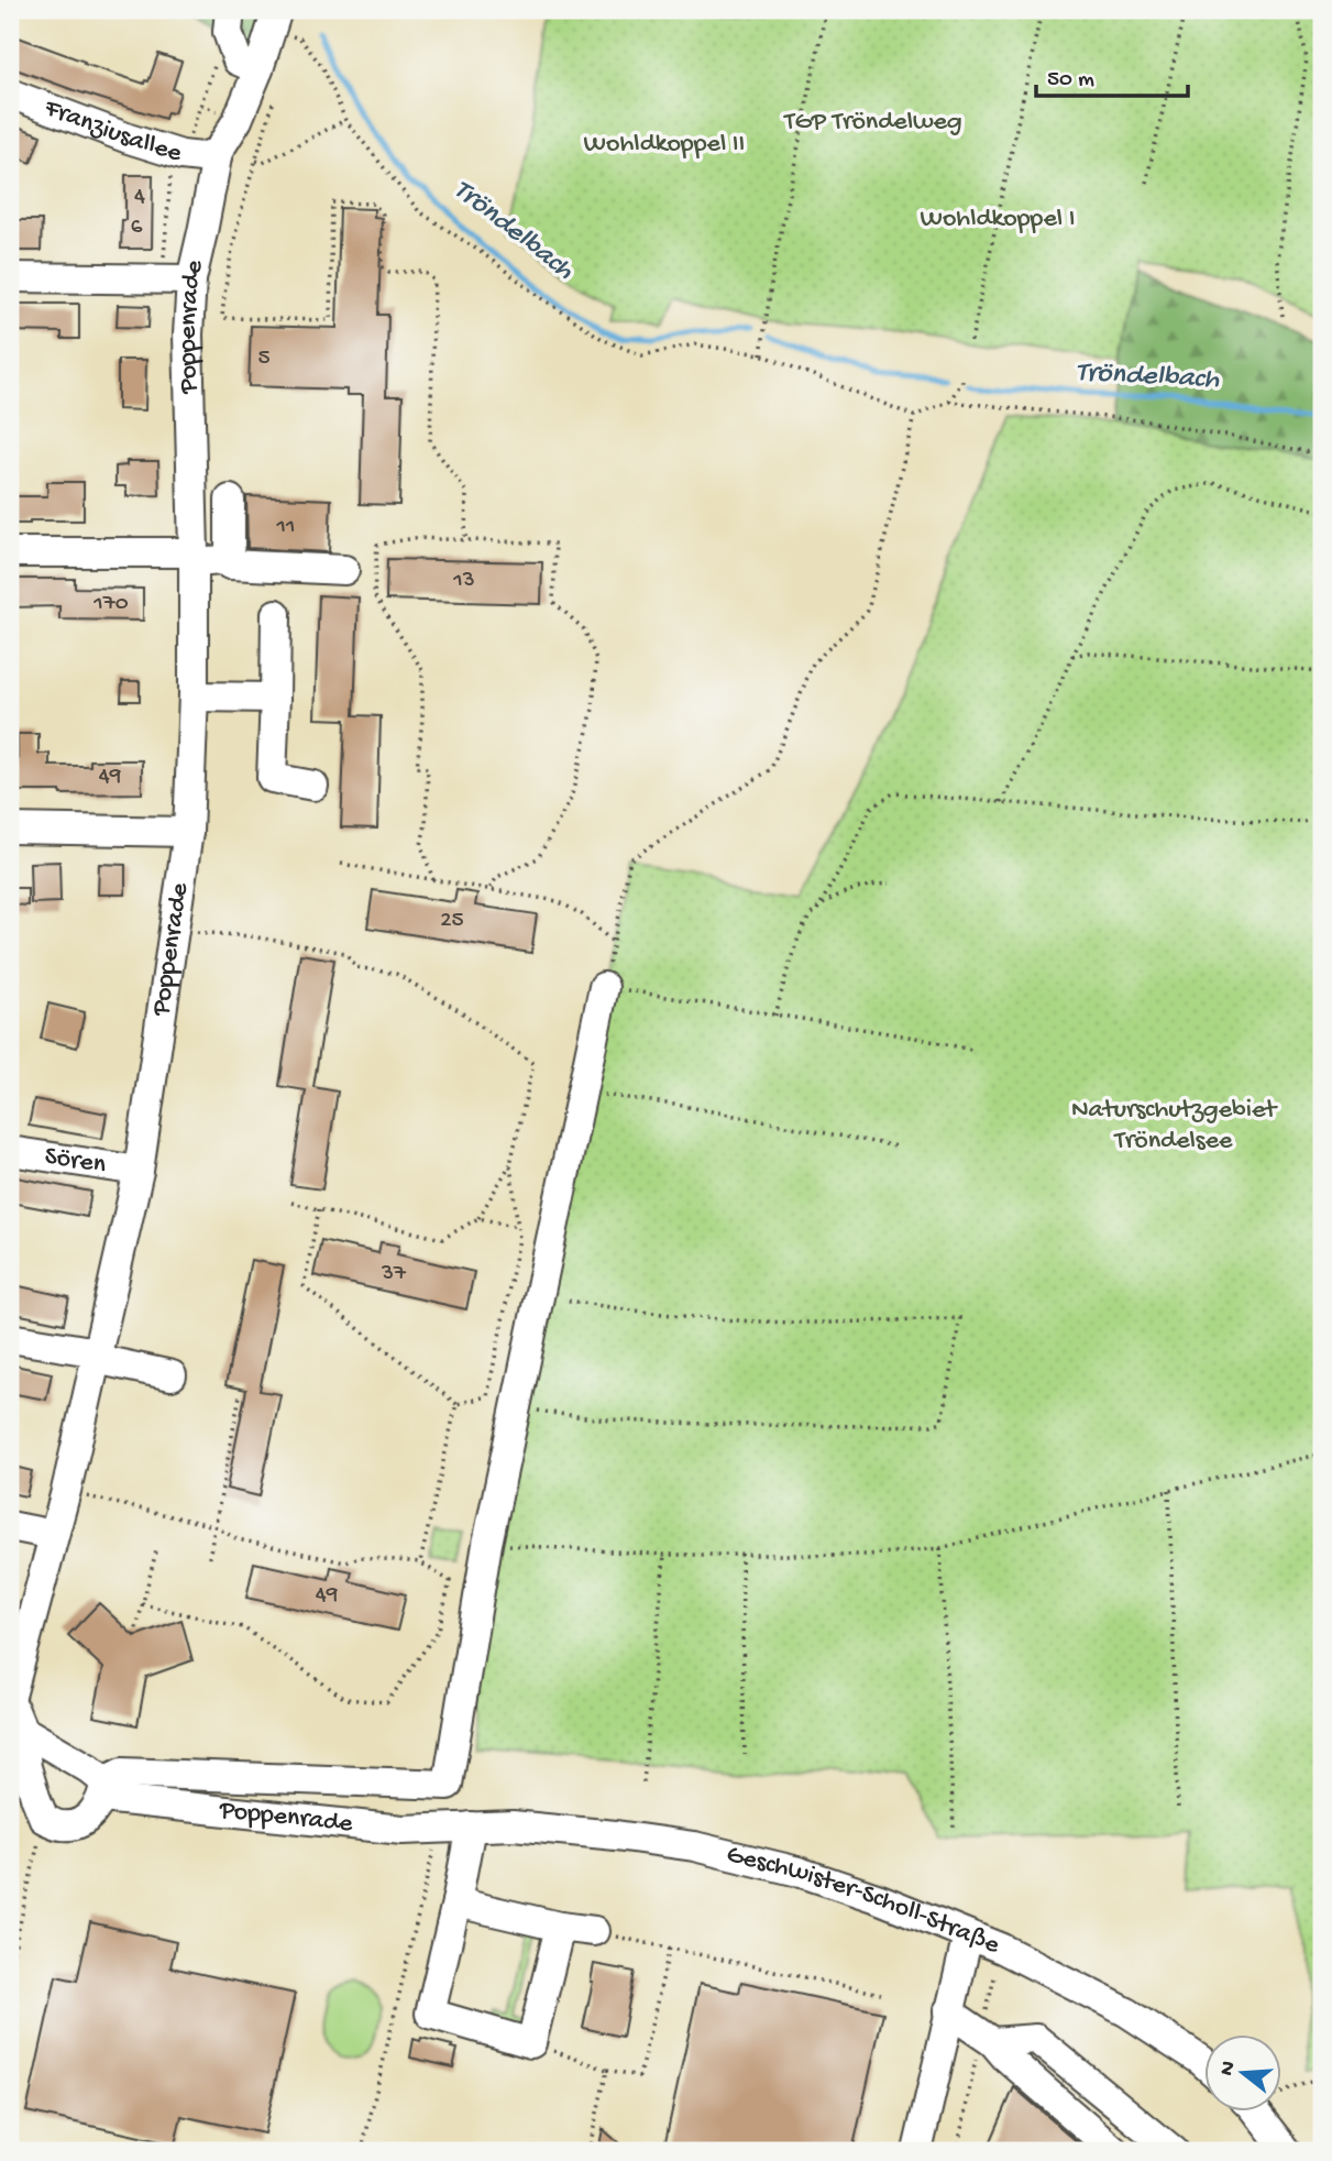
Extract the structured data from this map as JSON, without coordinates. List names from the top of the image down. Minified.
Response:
{"streets":{"street":["Franziusallee","Poppenrade","Sören","Geschwister-Scholl-Straße"]},"crossings":[["Franziusallee","Poppenrade"],["Poppenrade","Sören"],["Poppenrade","Geschwister-Scholl-Straße"]],"water":["Tröndelbach"],"parks":["TGP Tröndelweg","Wohldkoppel II","Wohldkoppel I","Naturschutzgebiet Tröndelsee"],"house_numbers":["4","6","5","11","13","170","49","25","37","49"],"scale_bar":"50 m","north":"left"}
